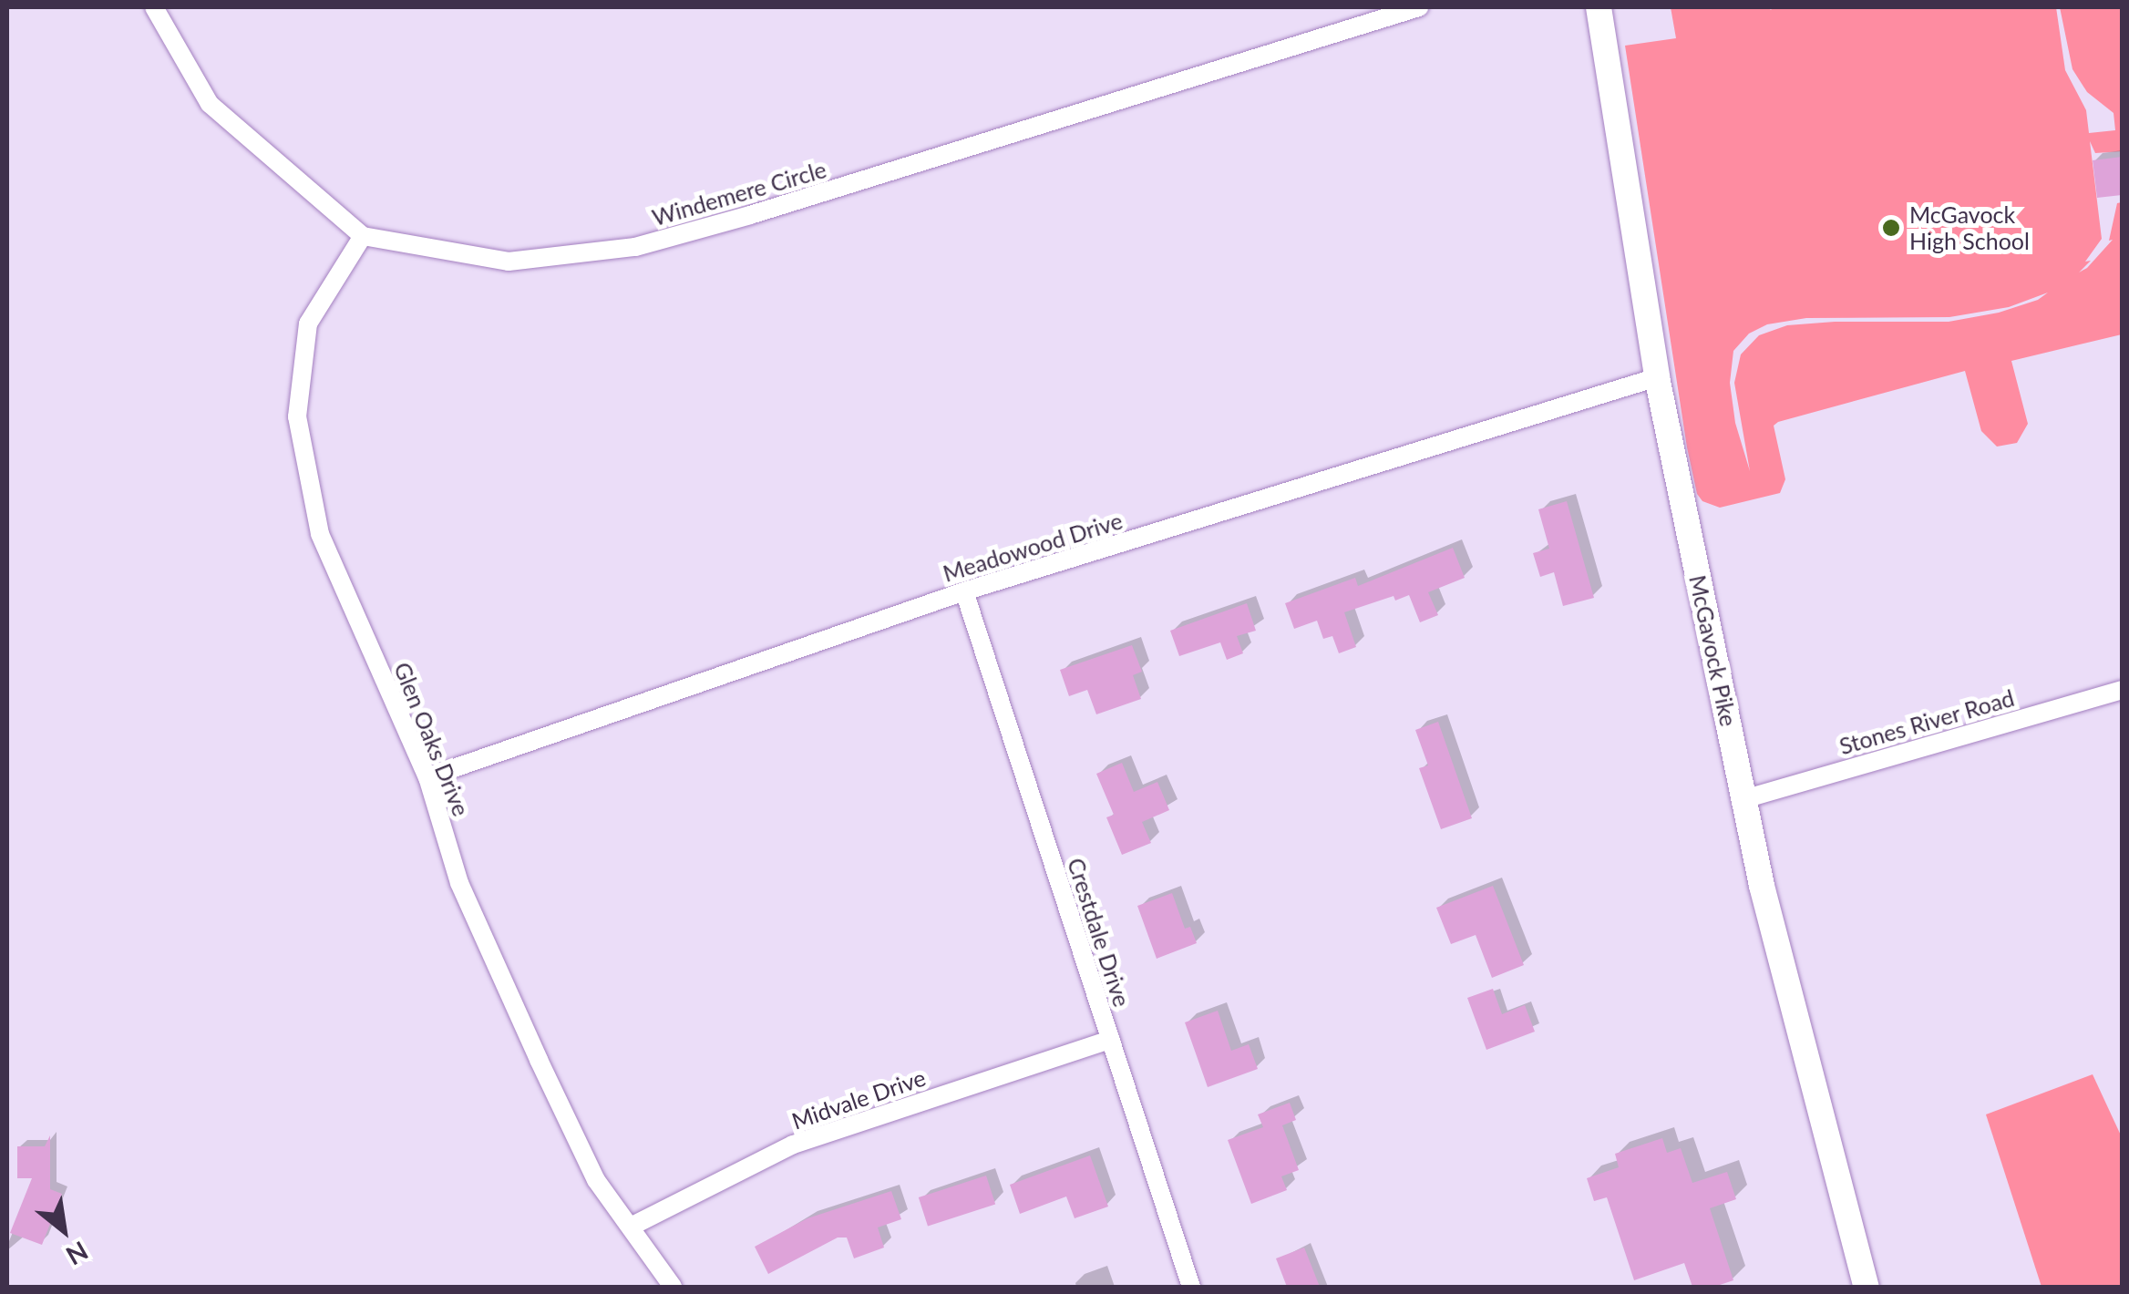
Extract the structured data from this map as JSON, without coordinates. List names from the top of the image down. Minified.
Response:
{"streets":{"main road":["McGavock Pike"],"street":["Windemere Circle","Meadowood Drive","Stones River Road","Glen Oaks Drive","Crestdale Drive","Midvale Drive"]},"crossings":[["Windemere Circle","Glen Oaks Drive"],["Meadowood Drive","McGavock Pike"],["Meadowood Drive","Glen Oaks Drive"],["Meadowood Drive","Crestdale Drive"],["McGavock Pike","Stones River Road"],["Glen Oaks Drive","Midvale Drive"],["Crestdale Drive","Midvale Drive"]],"places":["McGavock High School"],"north":"bottom right"}
